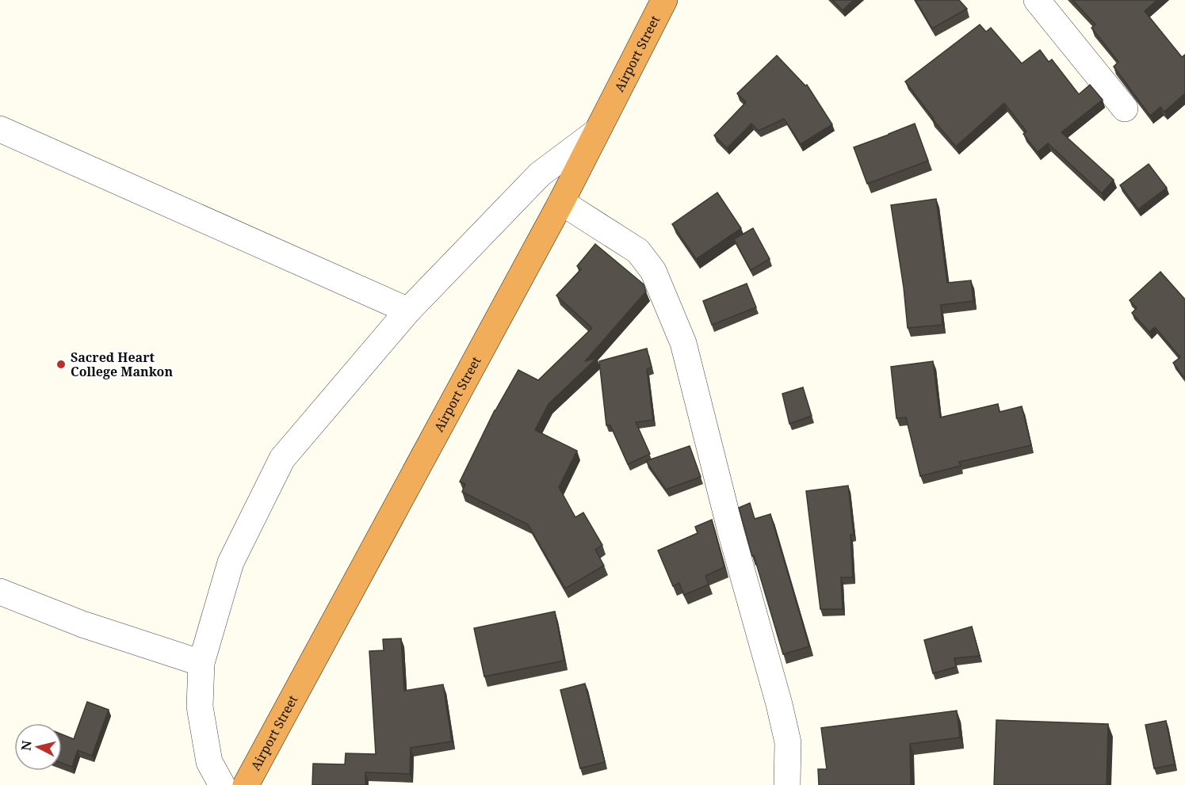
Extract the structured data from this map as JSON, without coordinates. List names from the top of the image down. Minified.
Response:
{"streets":{"highway":["Airport Street"]},"places":["Sacred Heart College Mankon"],"north":"left"}
